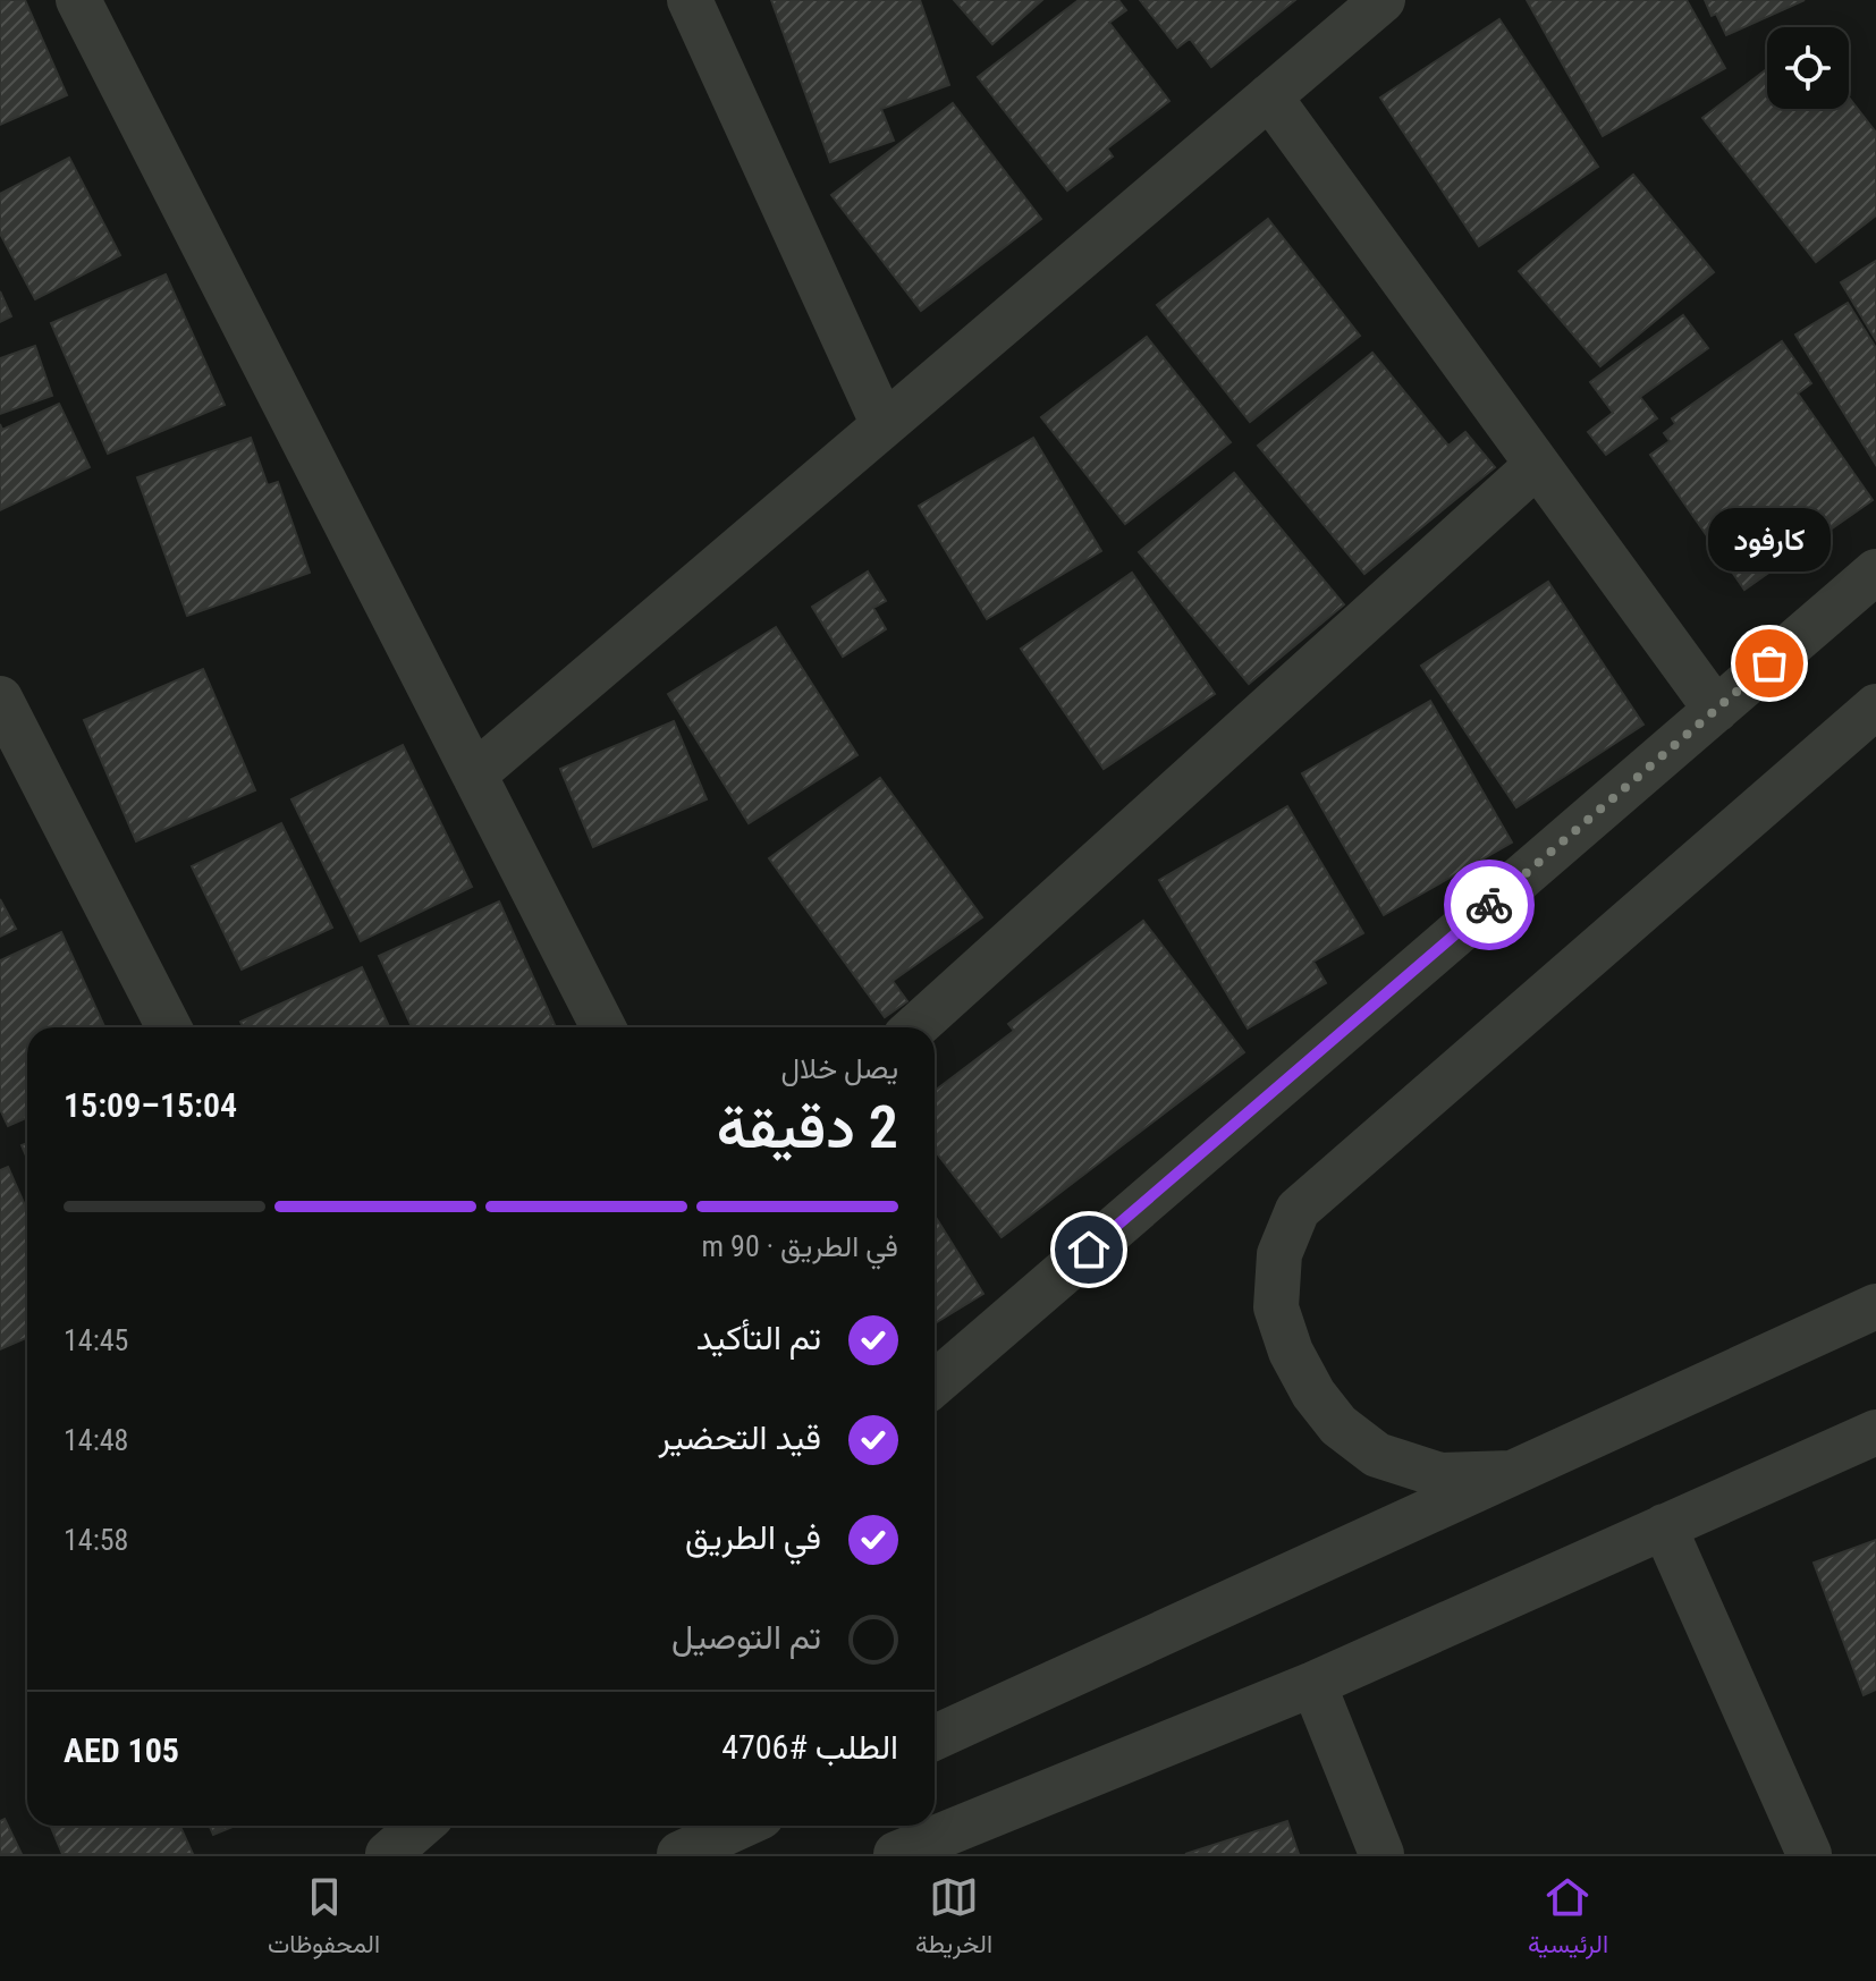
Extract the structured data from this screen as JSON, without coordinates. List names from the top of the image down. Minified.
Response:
{"places":["كارفود"],"page":{"bubble":"كارفود","heading":["2 دقيقة","يصل خلال","15:04–15:09"],"panel":["الطلب #4706","AED 105"],"bar":"في الطريق · 90 m","list":[["تم التأكيد","14:45"],["قيد التحضير","14:48"],["في الطريق","14:58"],"تم التوصيل"],"tabs":["الرئيسية","الخريطة","المحفوظات"]}}
